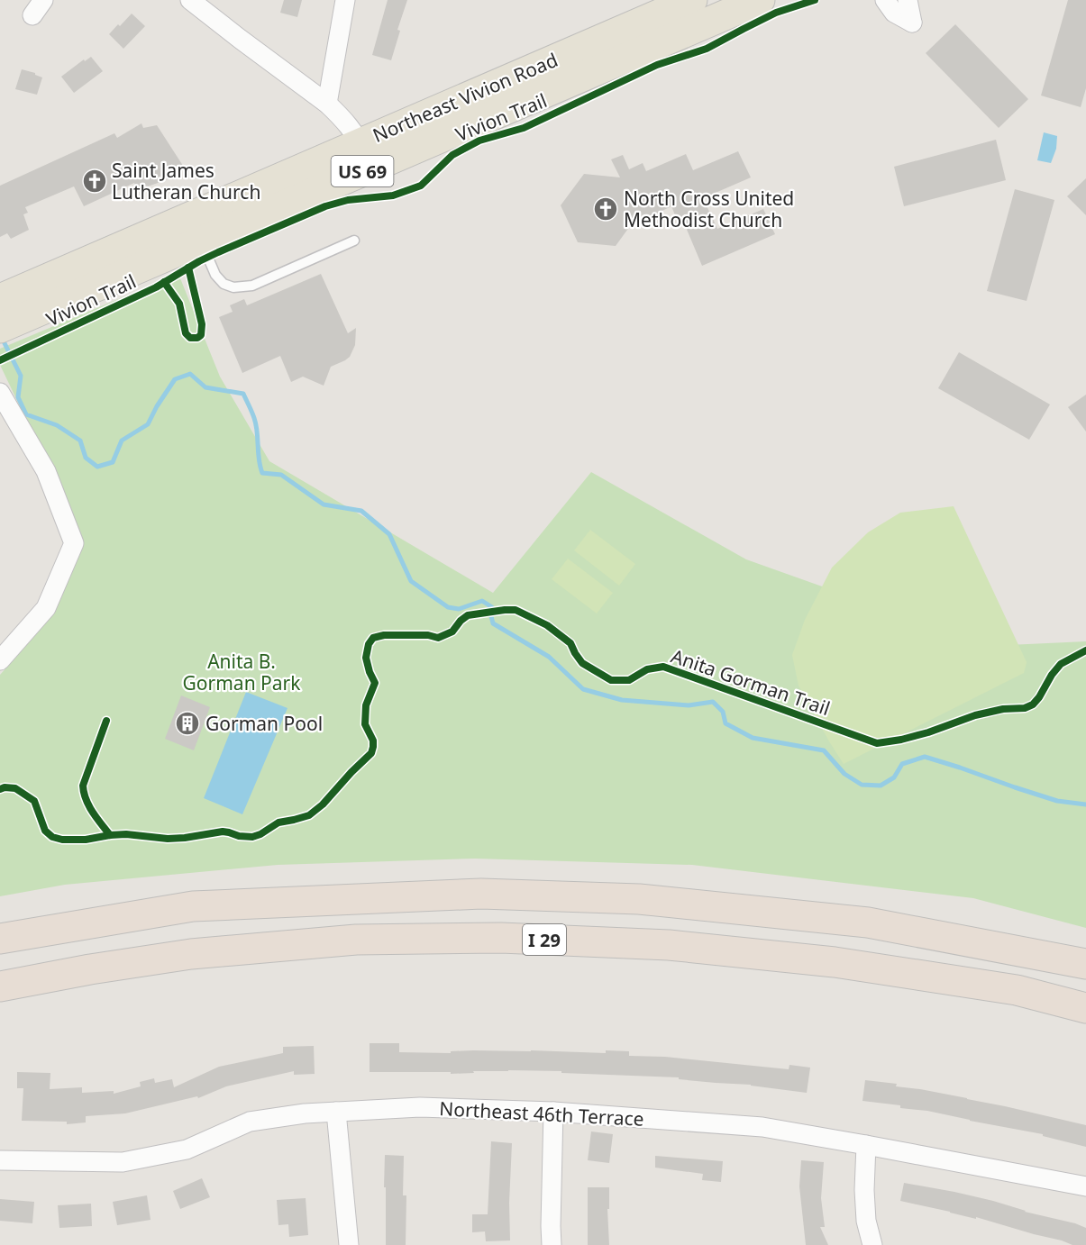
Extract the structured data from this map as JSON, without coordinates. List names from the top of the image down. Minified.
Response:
{"streets":{"highway":["I 29"],"main road":["Northeast Vivion Road","US 69"],"street":["Northeast 46th Terrace"],"cycle path":["Vivion Trail","Anita Gorman Trail"]},"parks":["Anita B. Gorman Park"],"places":{"church":["Saint James Lutheran Church","North Cross United Methodist Church"],"building":["Gorman Pool"]}}
